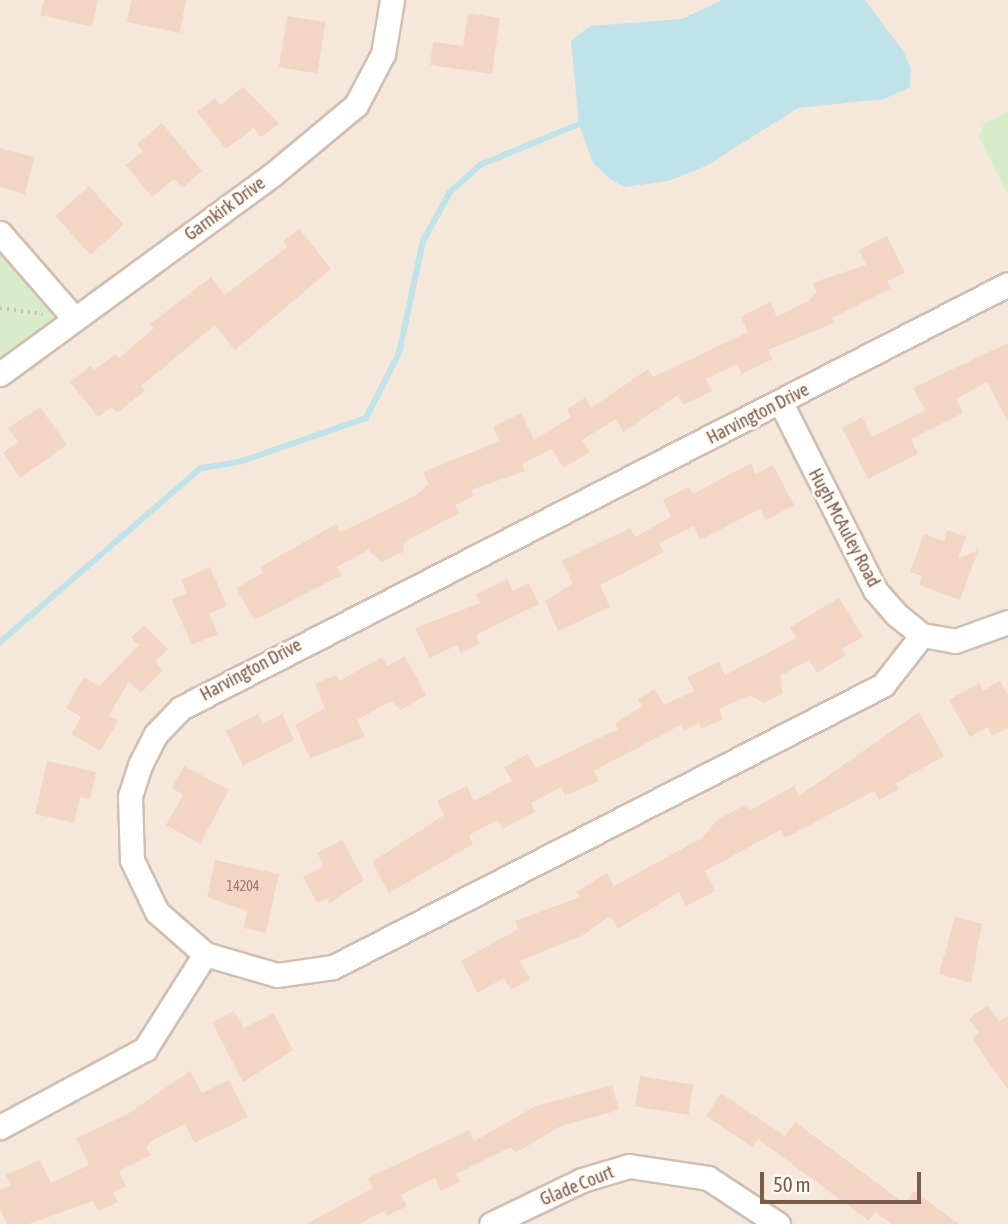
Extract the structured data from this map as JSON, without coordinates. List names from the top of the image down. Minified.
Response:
{"streets":{"street":["Garnkirk Drive","Harvington Drive","Hugh McAuley Road","Glade Court"]},"crossings":[["Harvington Drive","Hugh McAuley Road"]],"house_numbers":["14204"],"scale_bar":"50 m"}
